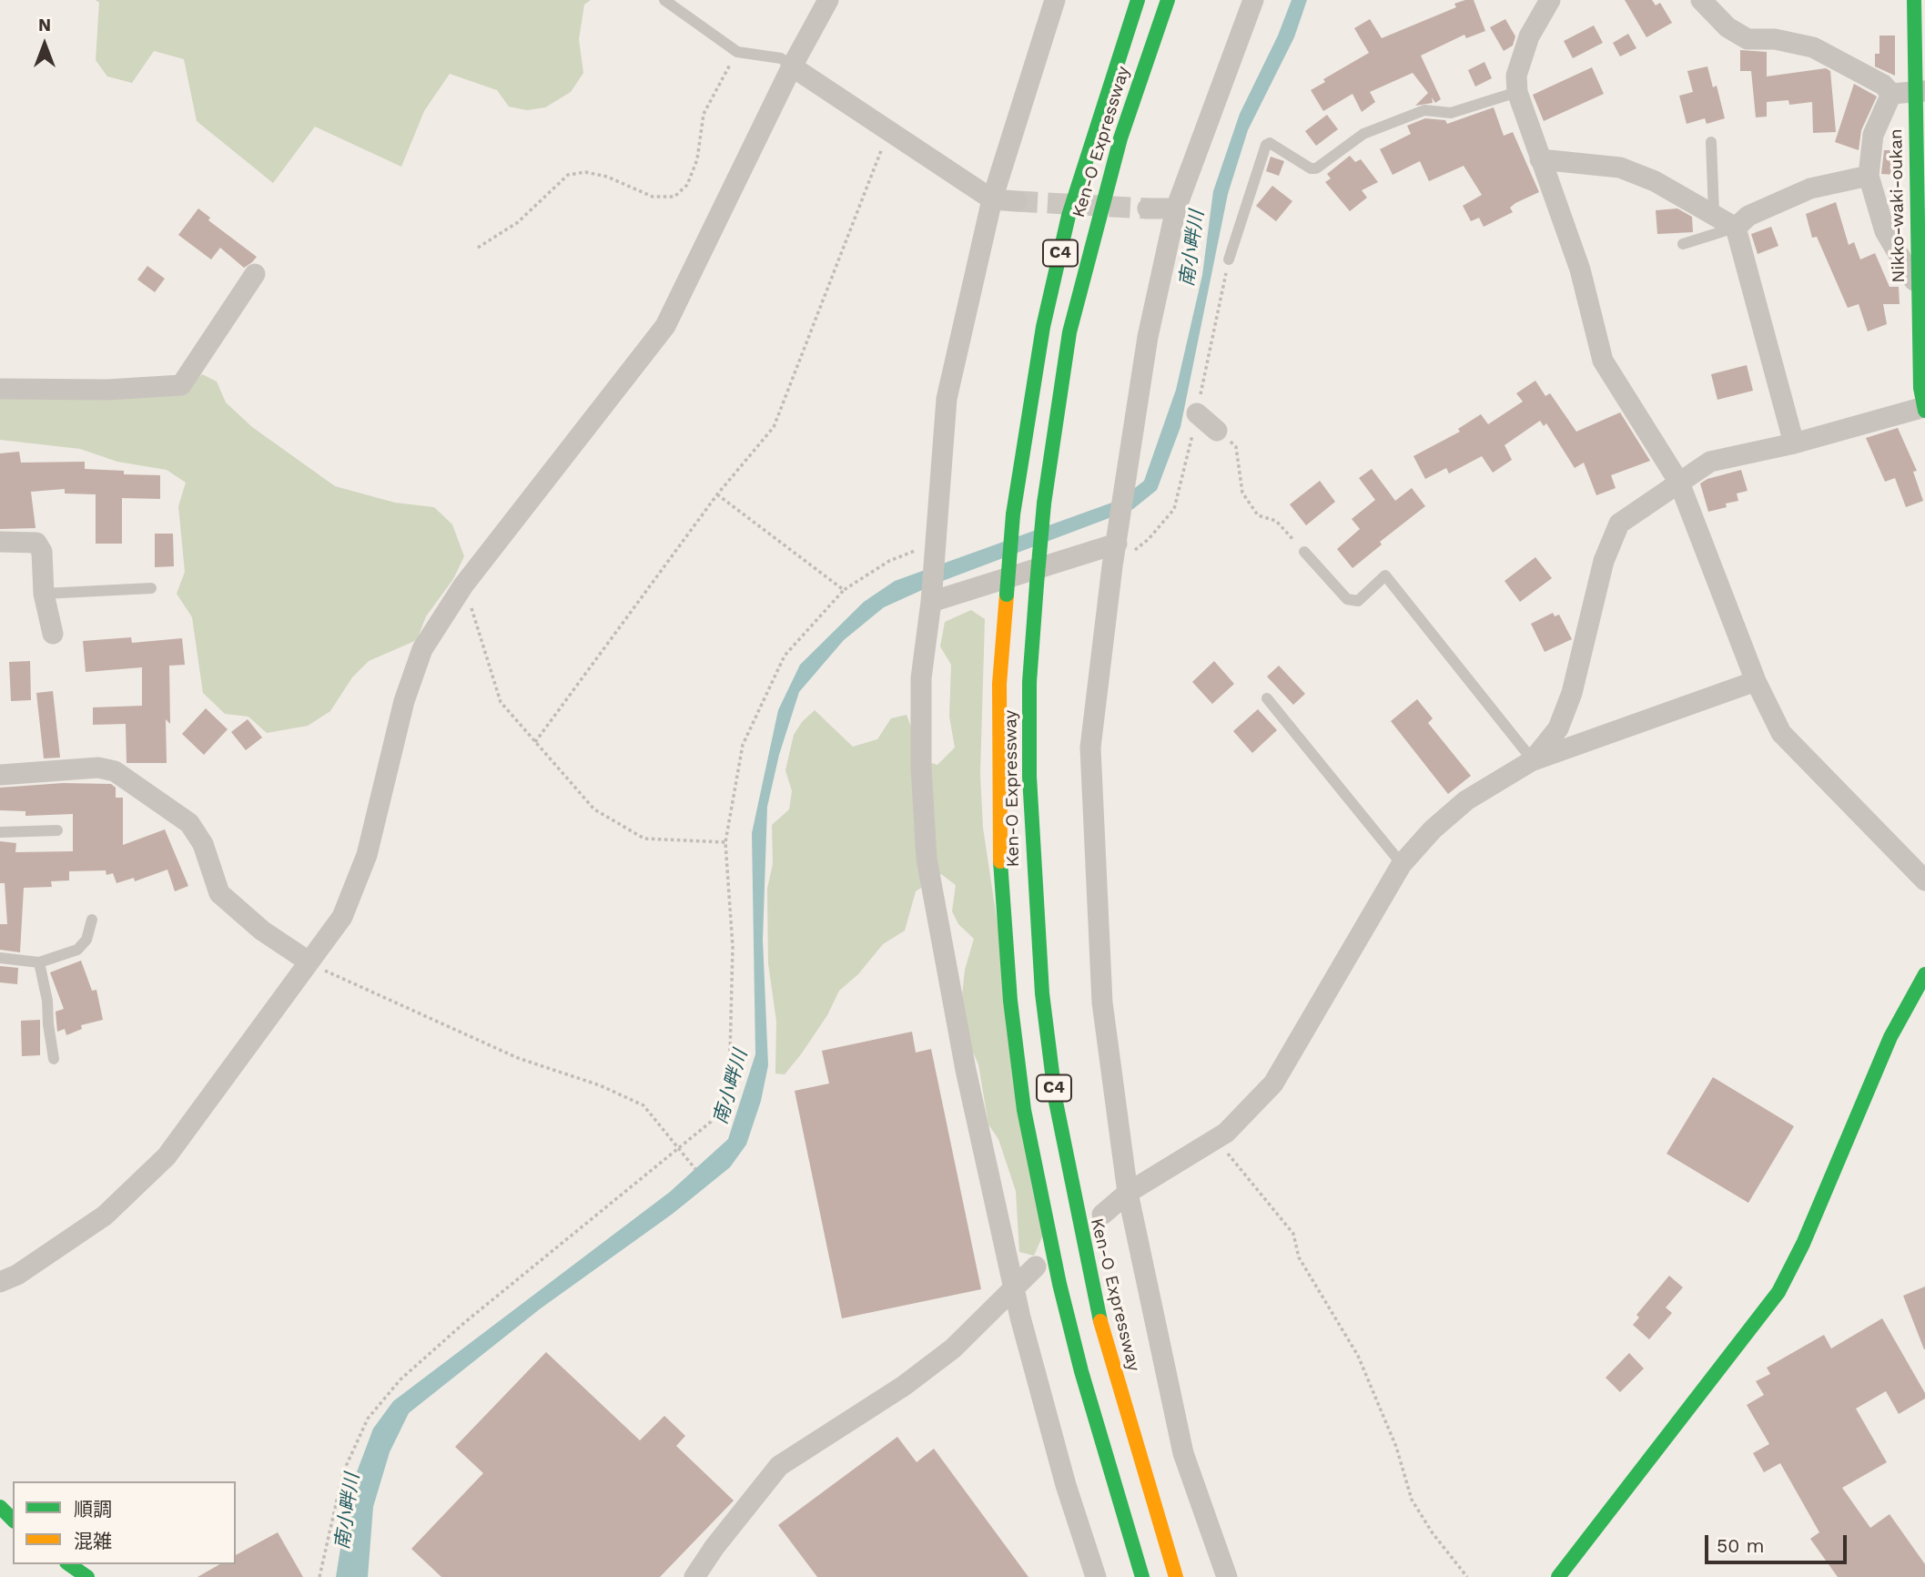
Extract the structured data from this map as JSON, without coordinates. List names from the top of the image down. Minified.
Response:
{"streets":{"main road":["Ken-O Expressway","Nikko-waki-oukan","C4"]},"water":["南小畔川"],"legend":["順調","混雑"],"scale_bar":"50 m","north":"top"}
